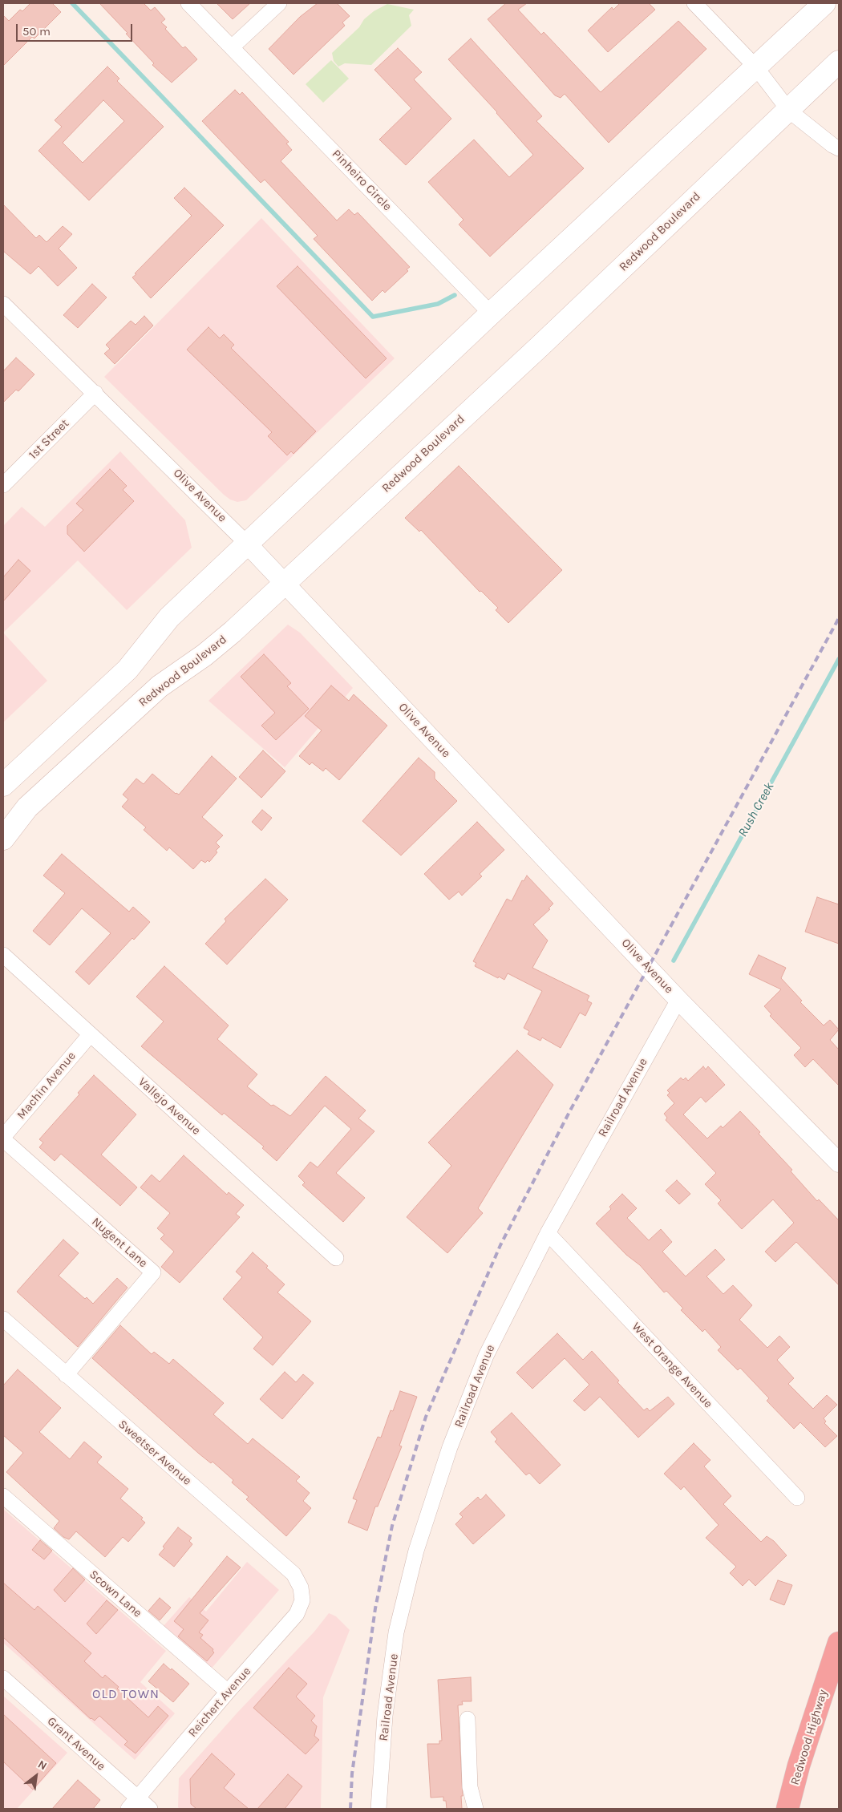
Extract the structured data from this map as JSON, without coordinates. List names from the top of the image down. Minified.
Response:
{"streets":{"highway":["Redwood Highway"],"main road":["Redwood Boulevard"],"street":["Pinheiro Circle","1st Street","Olive Avenue","Machin Avenue","Railroad Avenue","Vallejo Avenue","Nugent Lane","West Orange Avenue","Sweetser Avenue","Scown Lane","Reichert Avenue","Grant Avenue"]},"crossings":[["Redwood Boulevard","Olive Avenue"],["1st Street","Olive Avenue"],["Olive Avenue","Railroad Avenue"],["Machin Avenue","Vallejo Avenue"],["Machin Avenue","Nugent Lane"],["Railroad Avenue","West Orange Avenue"],["Nugent Lane","Sweetser Avenue"],["Sweetser Avenue","Reichert Avenue"],["Scown Lane","Reichert Avenue"],["Reichert Avenue","Grant Avenue"]],"districts":["OLD TOWN"],"water":["Rush Creek"],"scale_bar":"50 m","north":"top right"}
